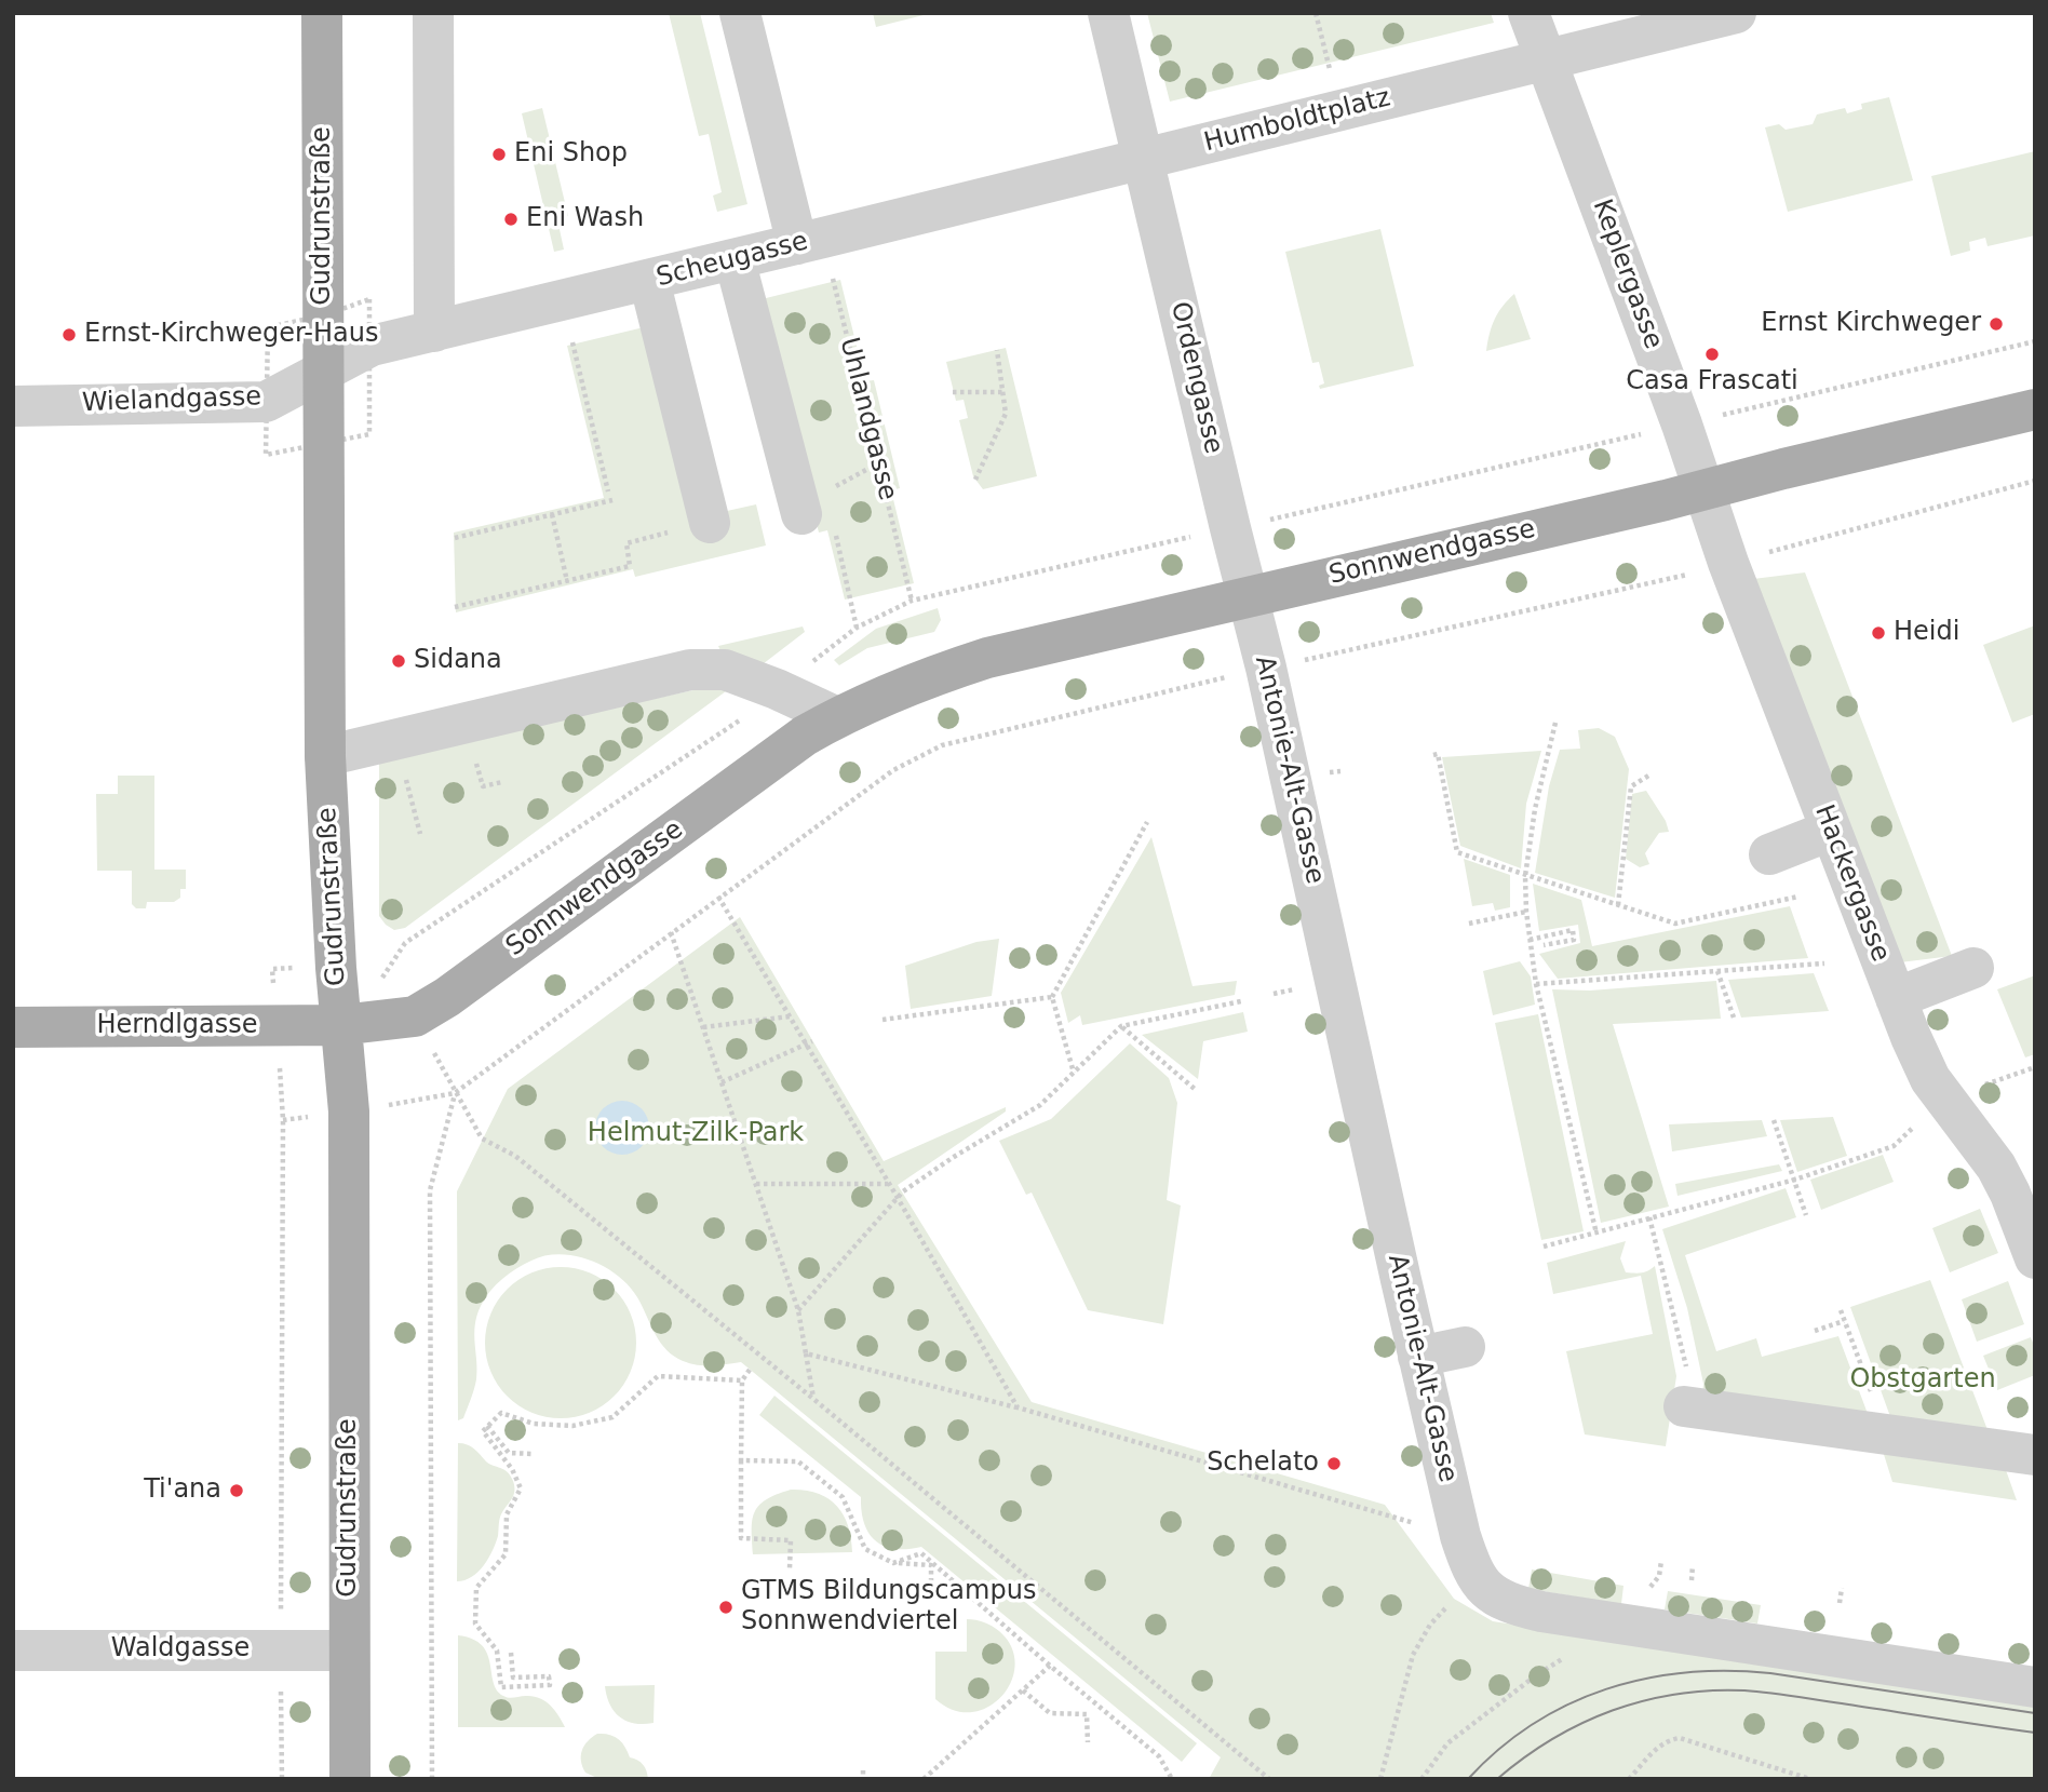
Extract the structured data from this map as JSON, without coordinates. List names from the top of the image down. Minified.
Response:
{"streets":{"main road":["Gudrunstraße","Sonnwendgasse","Herndlgasse"],"street":["Humboldtplatz","Scheugasse","Keplergasse","Ordengasse","Wielandgasse","Antonie-Alt-Gasse","Hackergasse","Waldgasse"],"path":["Uhlandgasse"]},"crossings":[["Humboldtplatz","Scheugasse"],["Humboldtplatz","Keplergasse"],["Humboldtplatz","Ordengasse"],["Gudrunstraße","Scheugasse"],["Gudrunstraße","Wielandgasse"],["Gudrunstraße","Sonnwendgasse"],["Gudrunstraße","Herndlgasse"],["Gudrunstraße","Waldgasse"],["Scheugasse","Ordengasse"],["Scheugasse","Wielandgasse"],["Scheugasse","Uhlandgasse"],["Keplergasse","Sonnwendgasse"],["Keplergasse","Hackergasse"],["Ordengasse","Sonnwendgasse"],["Ordengasse","Antonie-Alt-Gasse"],["Sonnwendgasse","Antonie-Alt-Gasse"],["Sonnwendgasse","Hackergasse"],["Sonnwendgasse","Herndlgasse"]],"parks":["Helmut-Zilk-Park","Obstgarten"],"places":["Eni Shop","Eni Wash","Ernst Kirchweger","Ernst-Kirchweger-Haus","Casa Frascati","Heidi","Sidana","Schelato","Ti'ana","GTMS Bildungscampus Sonnwendviertel"]}
